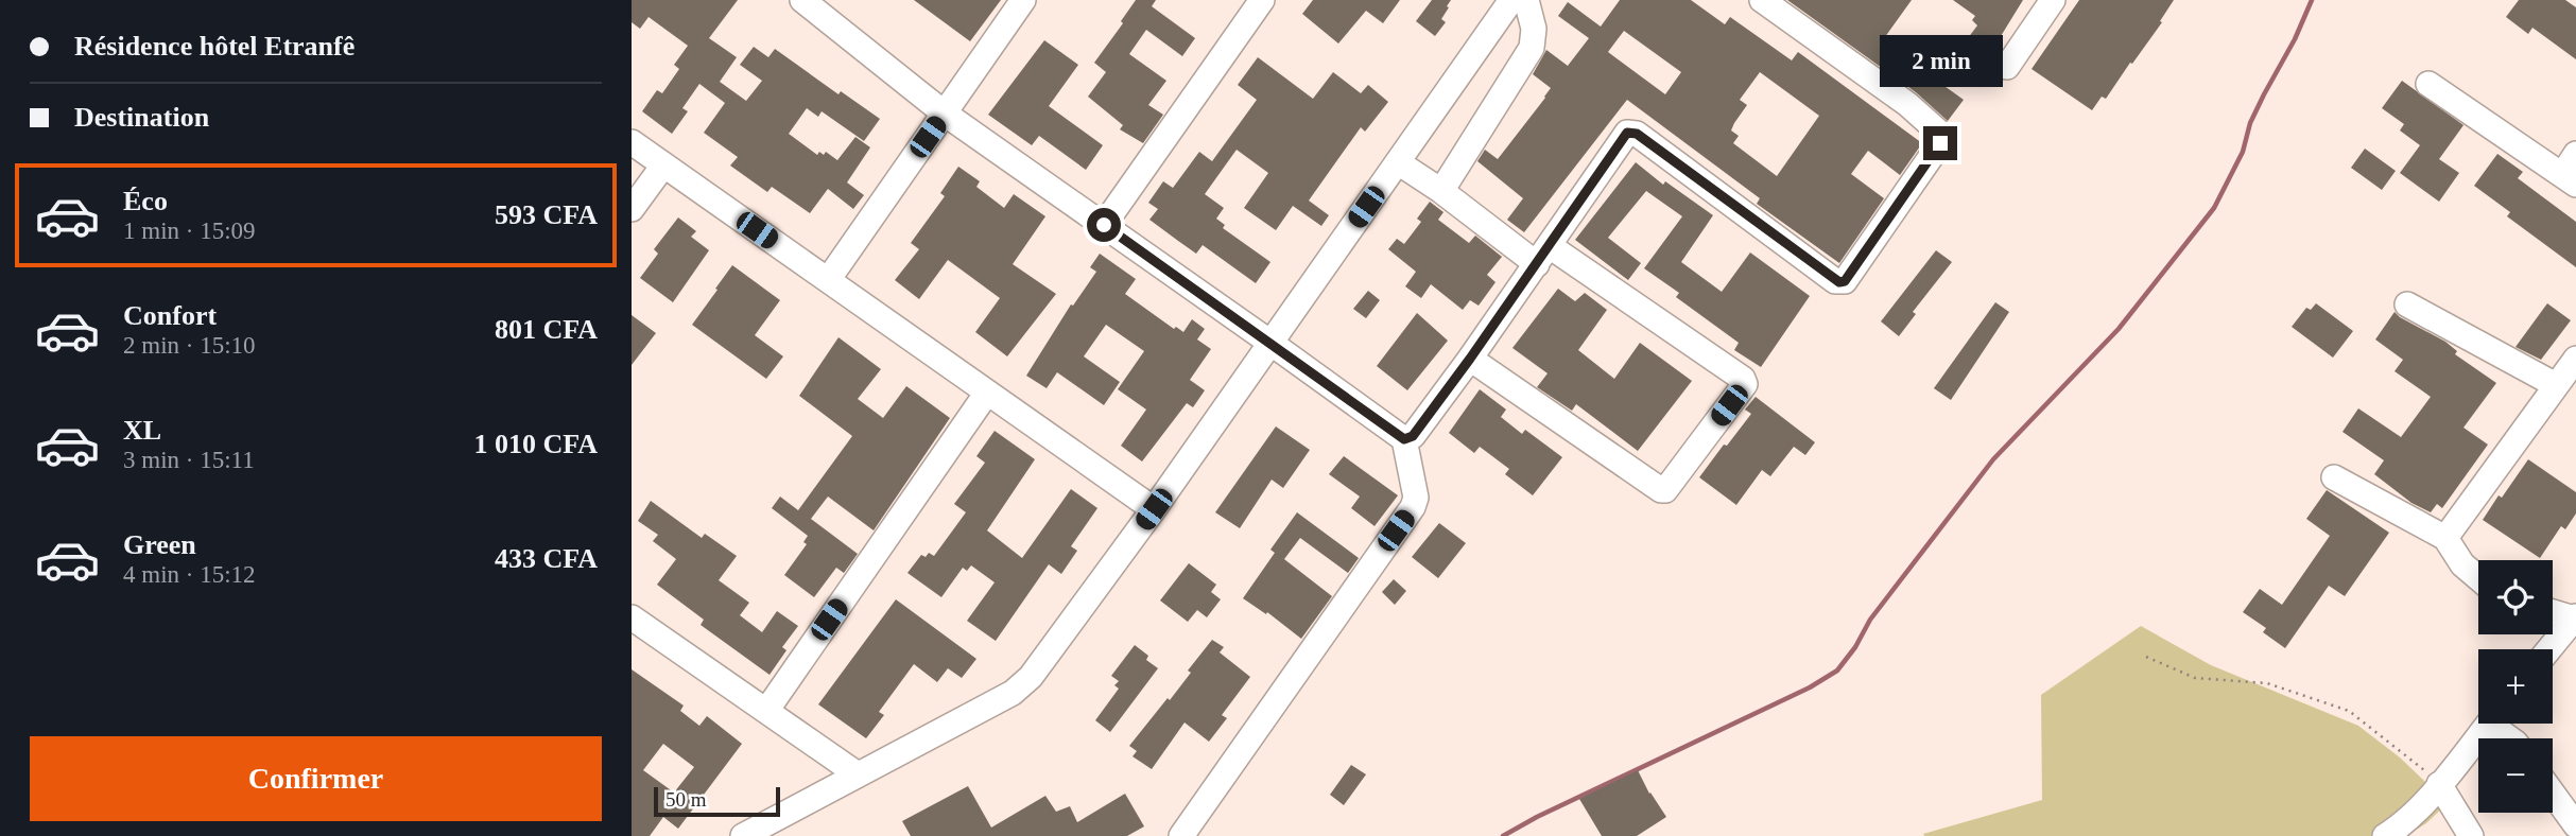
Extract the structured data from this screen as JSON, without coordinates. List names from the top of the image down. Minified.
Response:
{"scale_bar":"50 m","page":{"banner":["Résidence hôtel Etranfê","Destination"],"bubble":"2 min","list":[{"name":"Éco","note":"1 min · 15:09","value":"593 CFA"},{"name":"Confort","note":"2 min · 15:10","value":"801 CFA"},{"name":"XL","note":"3 min · 15:11","value":"1 010 CFA"},{"name":"Green","note":"4 min · 15:12","value":"433 CFA"}],"map_buttons":["+","−"],"buttons":"Confirmer","scale":"50 m"}}
